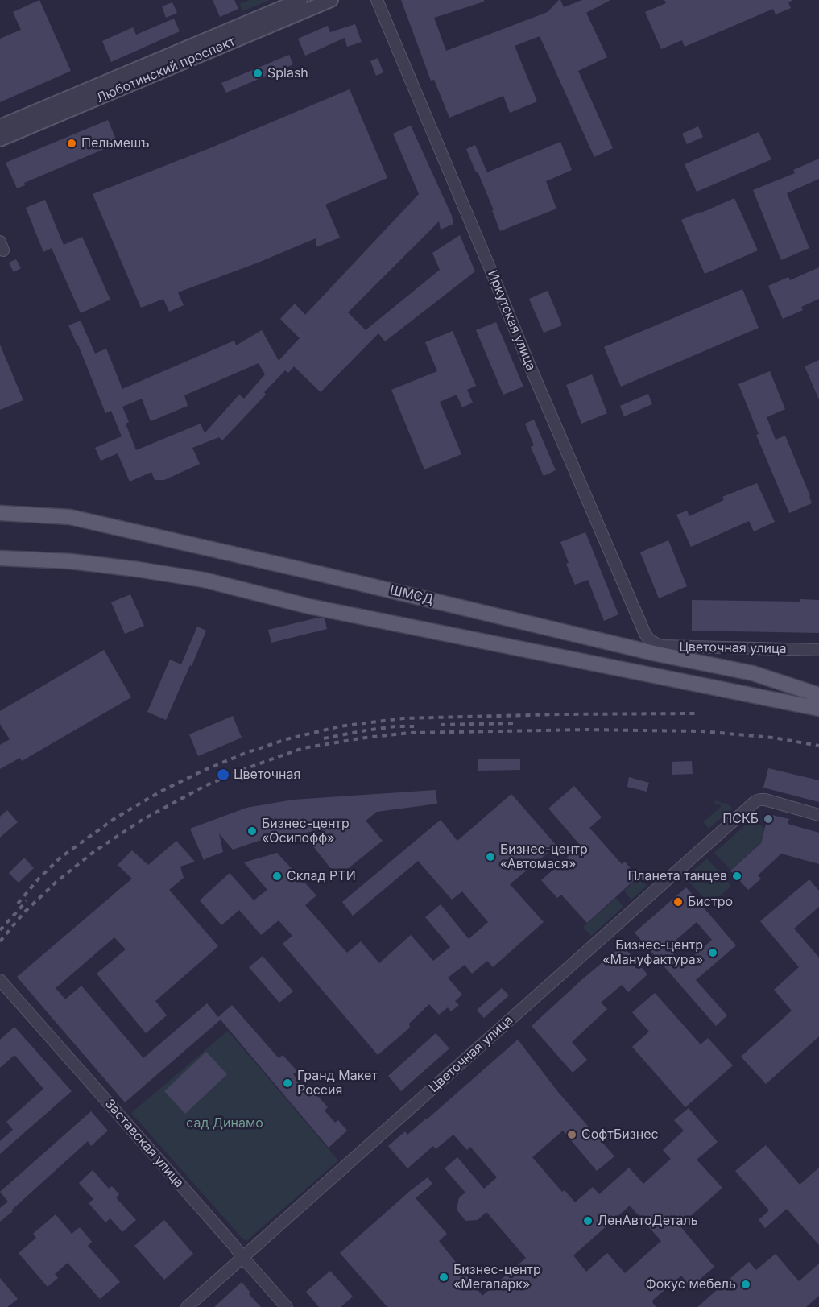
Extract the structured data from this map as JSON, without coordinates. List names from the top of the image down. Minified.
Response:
{"streets":{"main road":["ШМСД"],"street":["Люботинский проспект","Иркутская улица","Цветочная улица","Заставская улица"]},"crossings":[["Иркутская улица","Цветочная улица"],["Цветочная улица","Заставская улица"]],"parks":["сад Динамо"],"places":["Splash","Пельмешъ","Цветочная","ПСКБ","Бизнес-центр «Осипофф»","Бизнес-центр «Автомася»","Склад РТИ","Планета танцев","Бистро","Бизнес-центр «Мануфактура»","Гранд Макет Россия","СофтБизнес","ЛенАвтоДеталь","Бизнес-центр «Мегапарк»","Фокус мебель"]}
